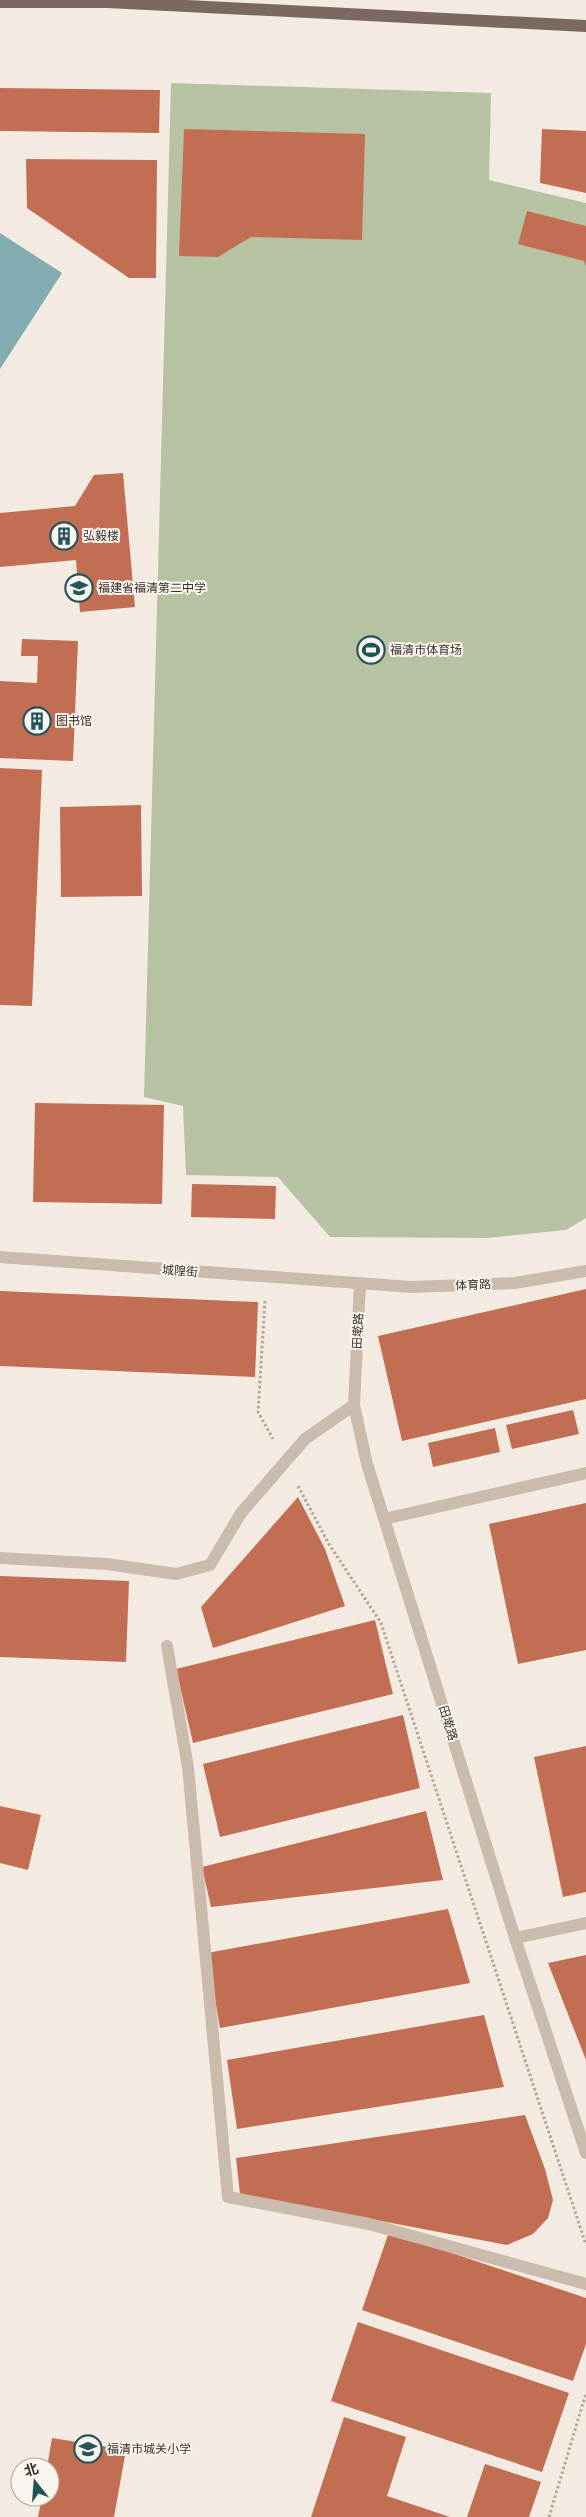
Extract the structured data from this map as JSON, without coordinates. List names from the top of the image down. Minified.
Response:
{"streets":{"street":["城隍街","体育路","田墘路"]},"crossings":[["城隍街","体育路"],["城隍街","田墘路"],["体育路","田墘路"]],"places":{"building":["弘毅楼","图书馆"],"school or university":["福建省福清第二中学","福清市城关小学"],"sports":["福清市体育场"]},"north":"top"}
